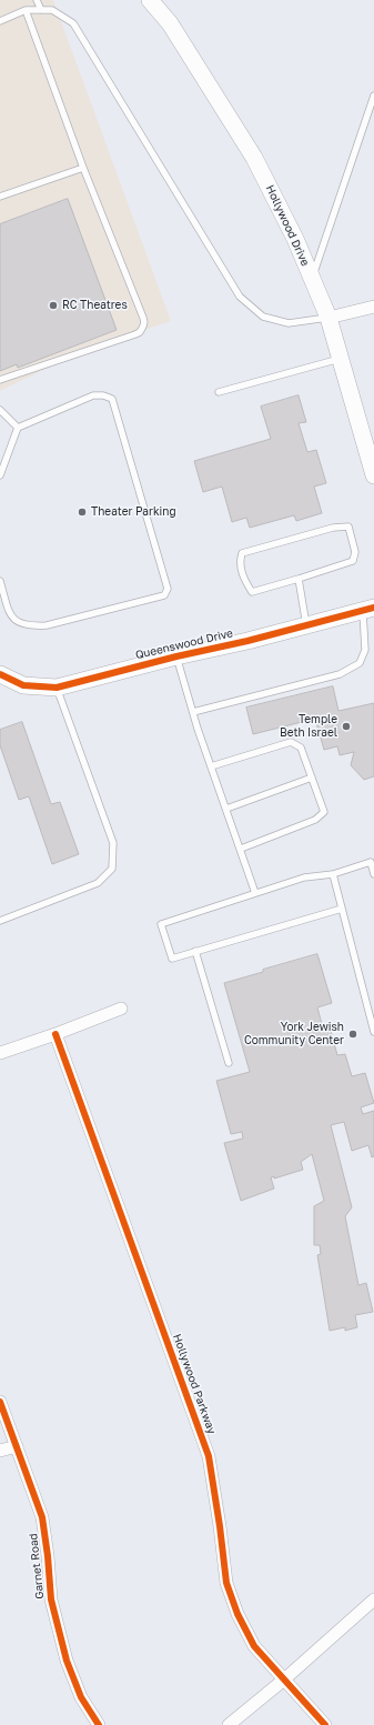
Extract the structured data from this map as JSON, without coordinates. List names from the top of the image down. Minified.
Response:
{"streets":{"main road":["Hollywood Drive","Queenswood Drive"],"street":["Hollywood Parkway","Garnet Road"]},"places":["RC Theatres","Theater Parking","Temple Beth Israel","York Jewish Community Center"]}
